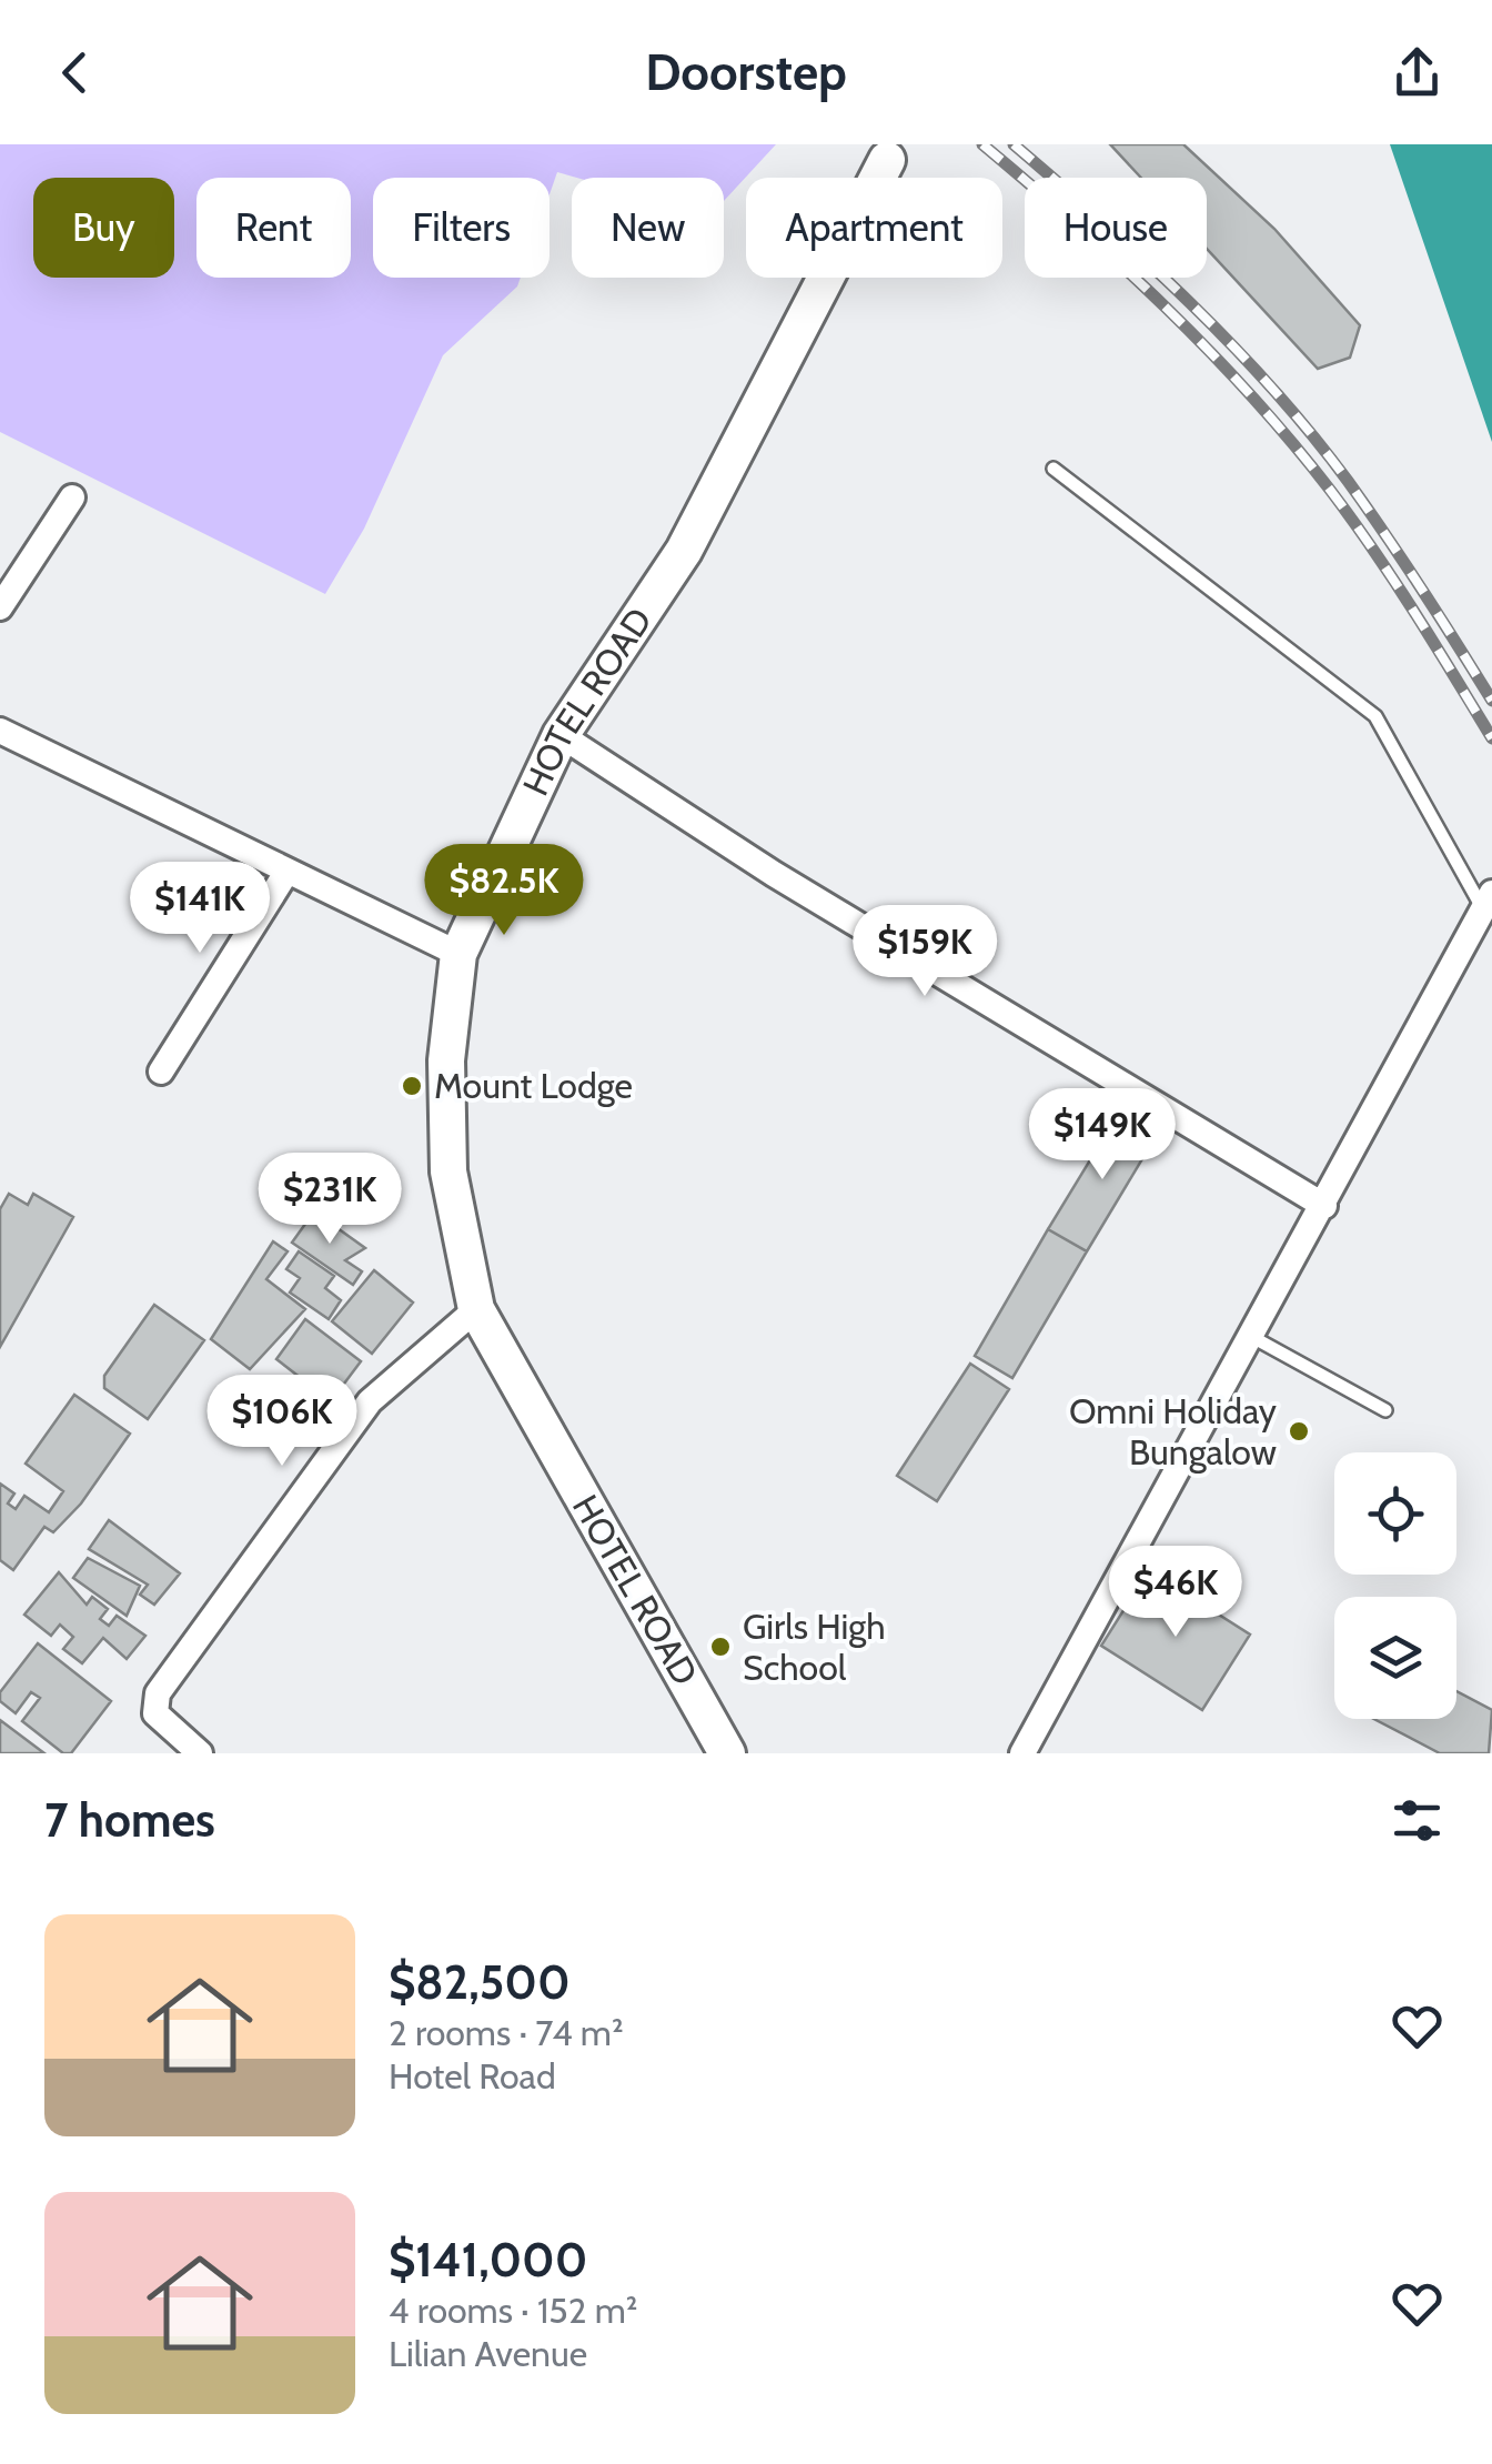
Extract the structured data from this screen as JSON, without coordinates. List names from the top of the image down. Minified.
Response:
{"streets":{"street":["HOTEL ROAD"]},"places":["Mount Lodge","Omni Holiday Bungalow","Girls High School"],"page":{"header":"Doorstep","chip":["Buy","Rent","Filters","New","Apartment","House"],"price":["$82.5K","$141K","$159K","$149K","$231K","$106K","$46K"],"heading":"7 homes","list":[{"name":"$82,500","note":"2 rooms · 74 m² · Hotel Road"},{"name":"$141,000","note":"4 rooms · 152 m² · Lilian Avenue"}]}}
